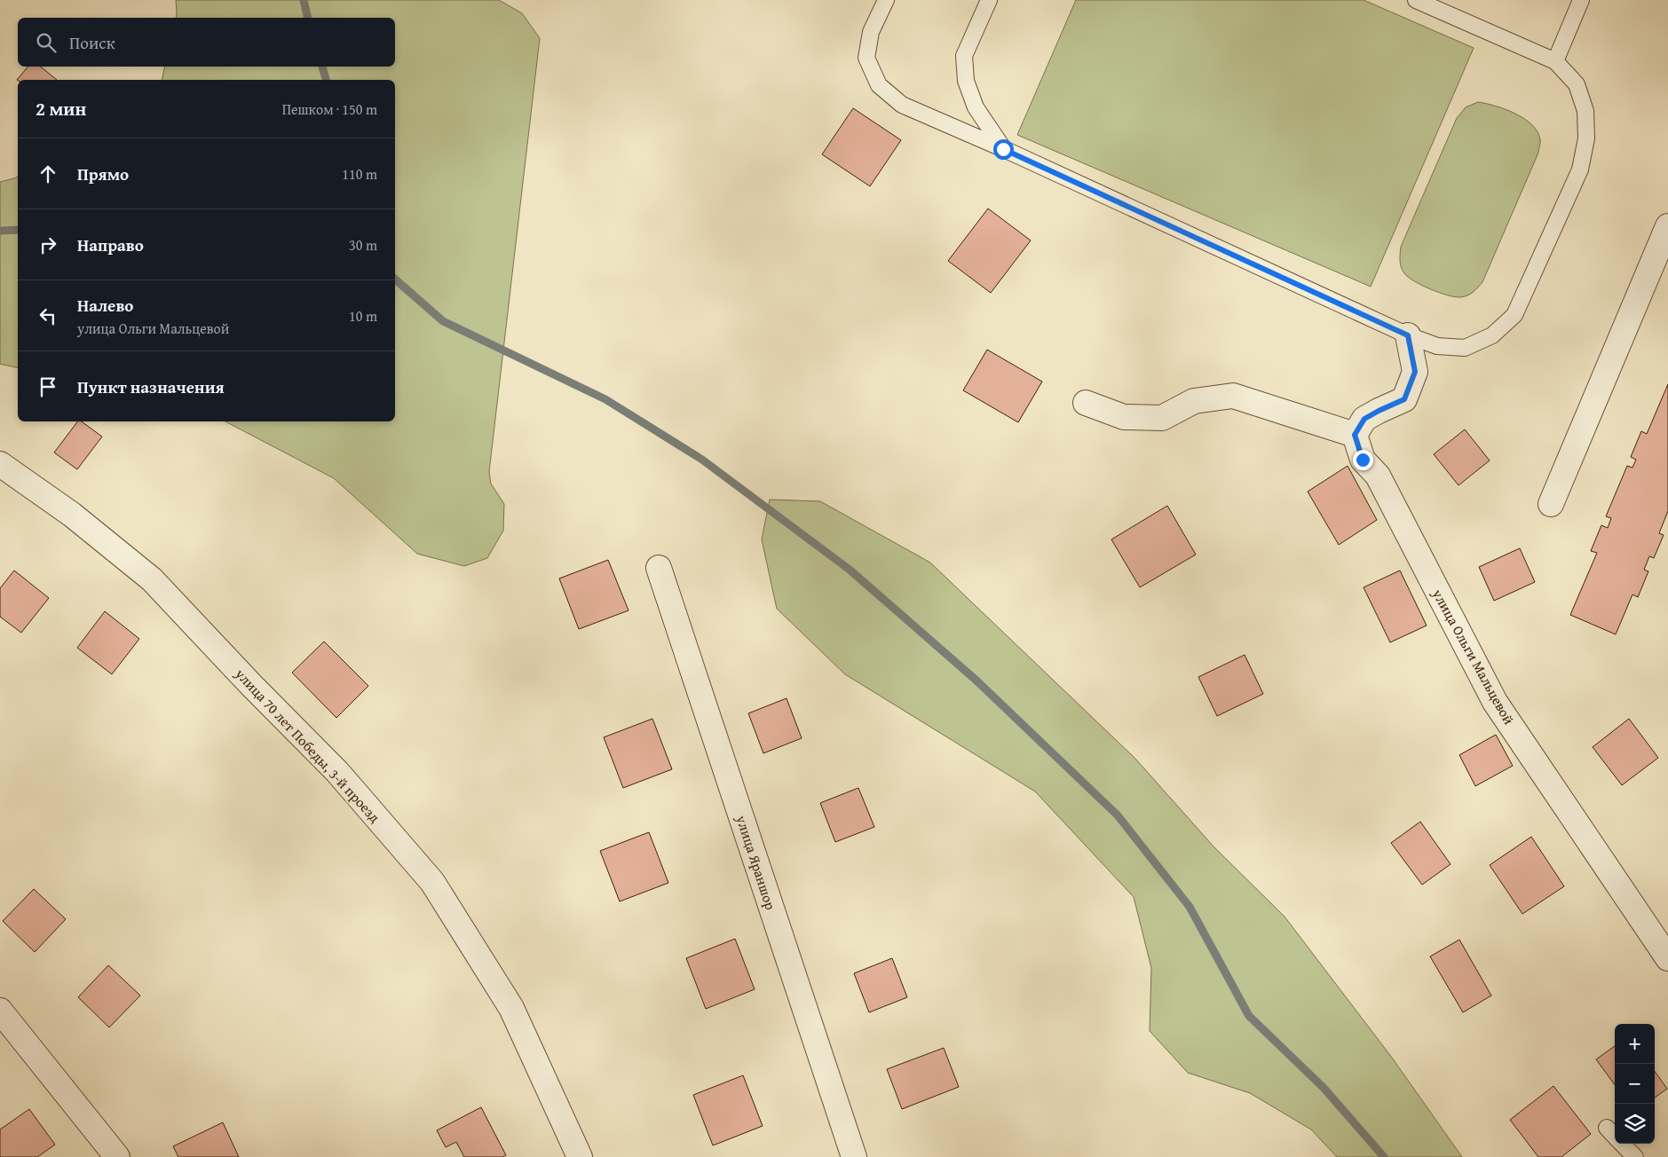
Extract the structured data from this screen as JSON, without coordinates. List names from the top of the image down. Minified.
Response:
{"streets":{"street":["улица Ольги Мальцевой","улица 70 лет Победы, 3-й проезд","улица Яраншор"]},"page":{"search":"Поиск","heading":["2 мин","Пешком · 150 m"],"list":[["Прямо","110 m"],["Направо","30 m"],["Налево","улица Ольги Мальцевой","10 m"],"Пункт назначения"],"map_buttons":["+","−"]}}
